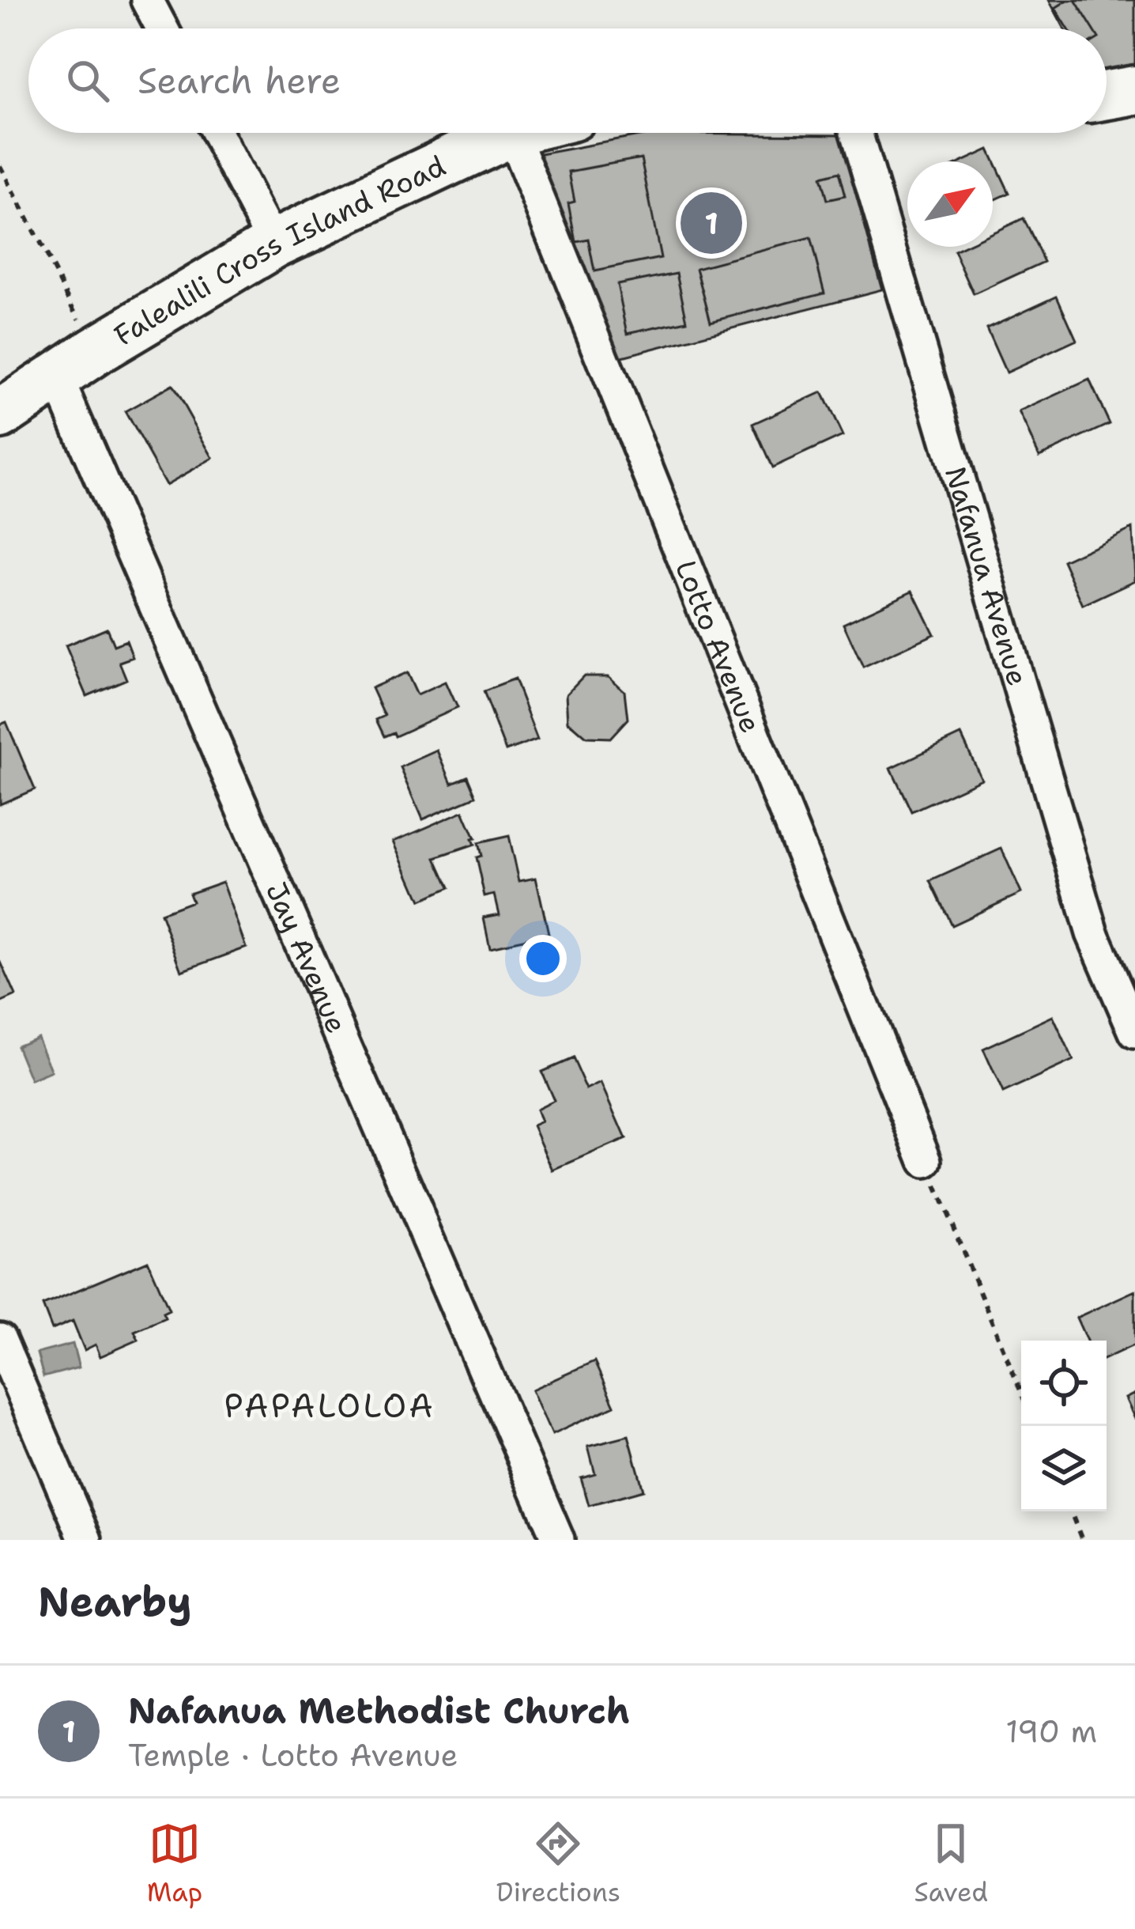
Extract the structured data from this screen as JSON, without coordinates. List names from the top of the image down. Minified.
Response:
{"streets":{"main road":["Falealili Cross Island Road"],"street":["Nafanua Avenue","Lotto Avenue","Jay Avenue"]},"crossings":[["Falealili Cross Island Road","Jay Avenue"]],"districts":["PAPALOLOA"],"north":"top right","page":{"search":"Search here","pins":"1","heading":"Nearby","list":[{"mark":"1","name":"Nafanua Methodist Church","note":"Temple · Lotto Avenue","value":"190 m"}],"nav":["Map","Directions","Saved"]}}
